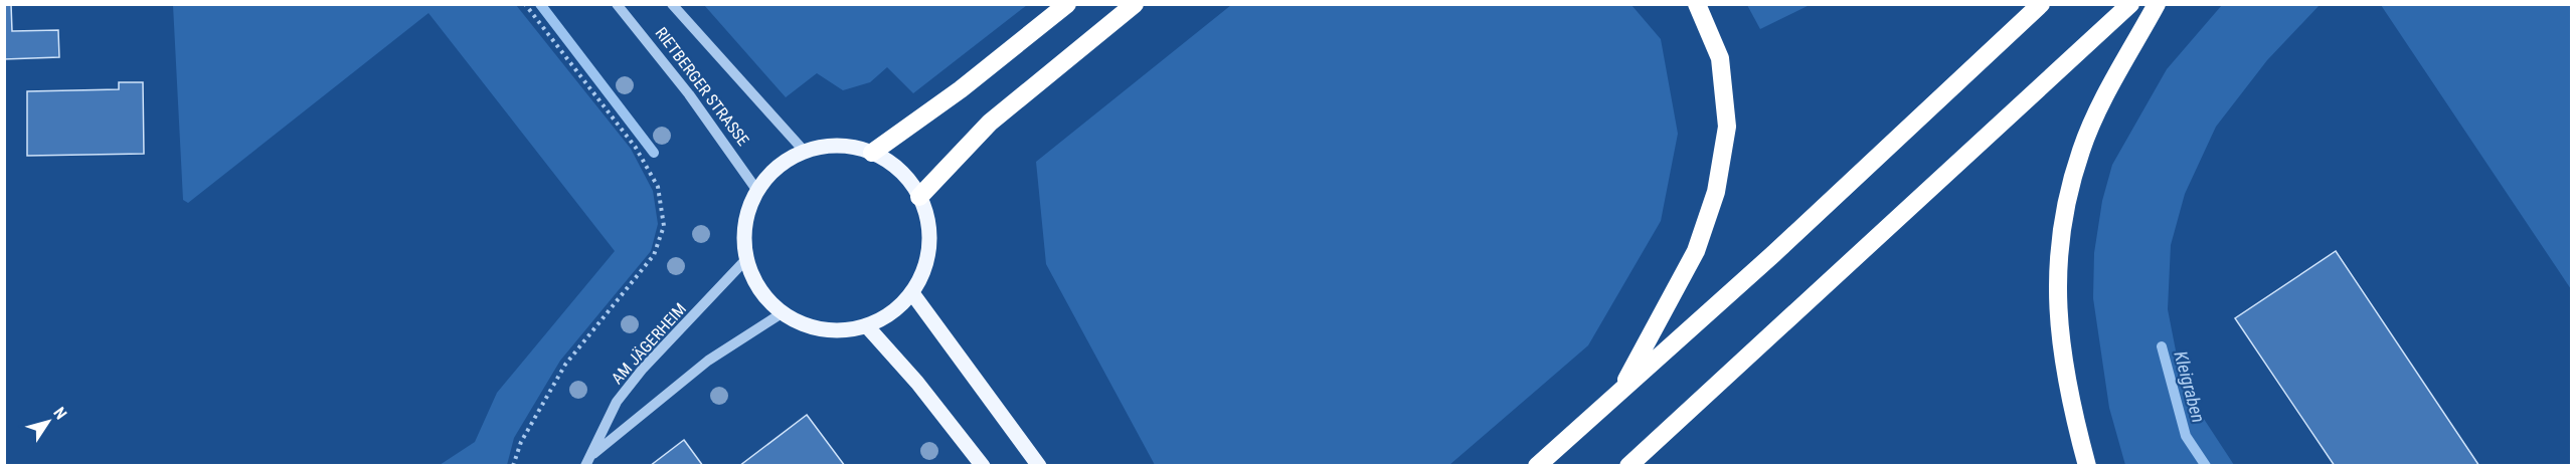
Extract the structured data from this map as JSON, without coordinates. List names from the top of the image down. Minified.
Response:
{"streets":{"street":["RIETBERGER STRASSE","AM JÄGERHEIM"]},"crossings":[["RIETBERGER STRASSE","AM JÄGERHEIM"]],"water":["Kleigraben"],"north":"top right"}
